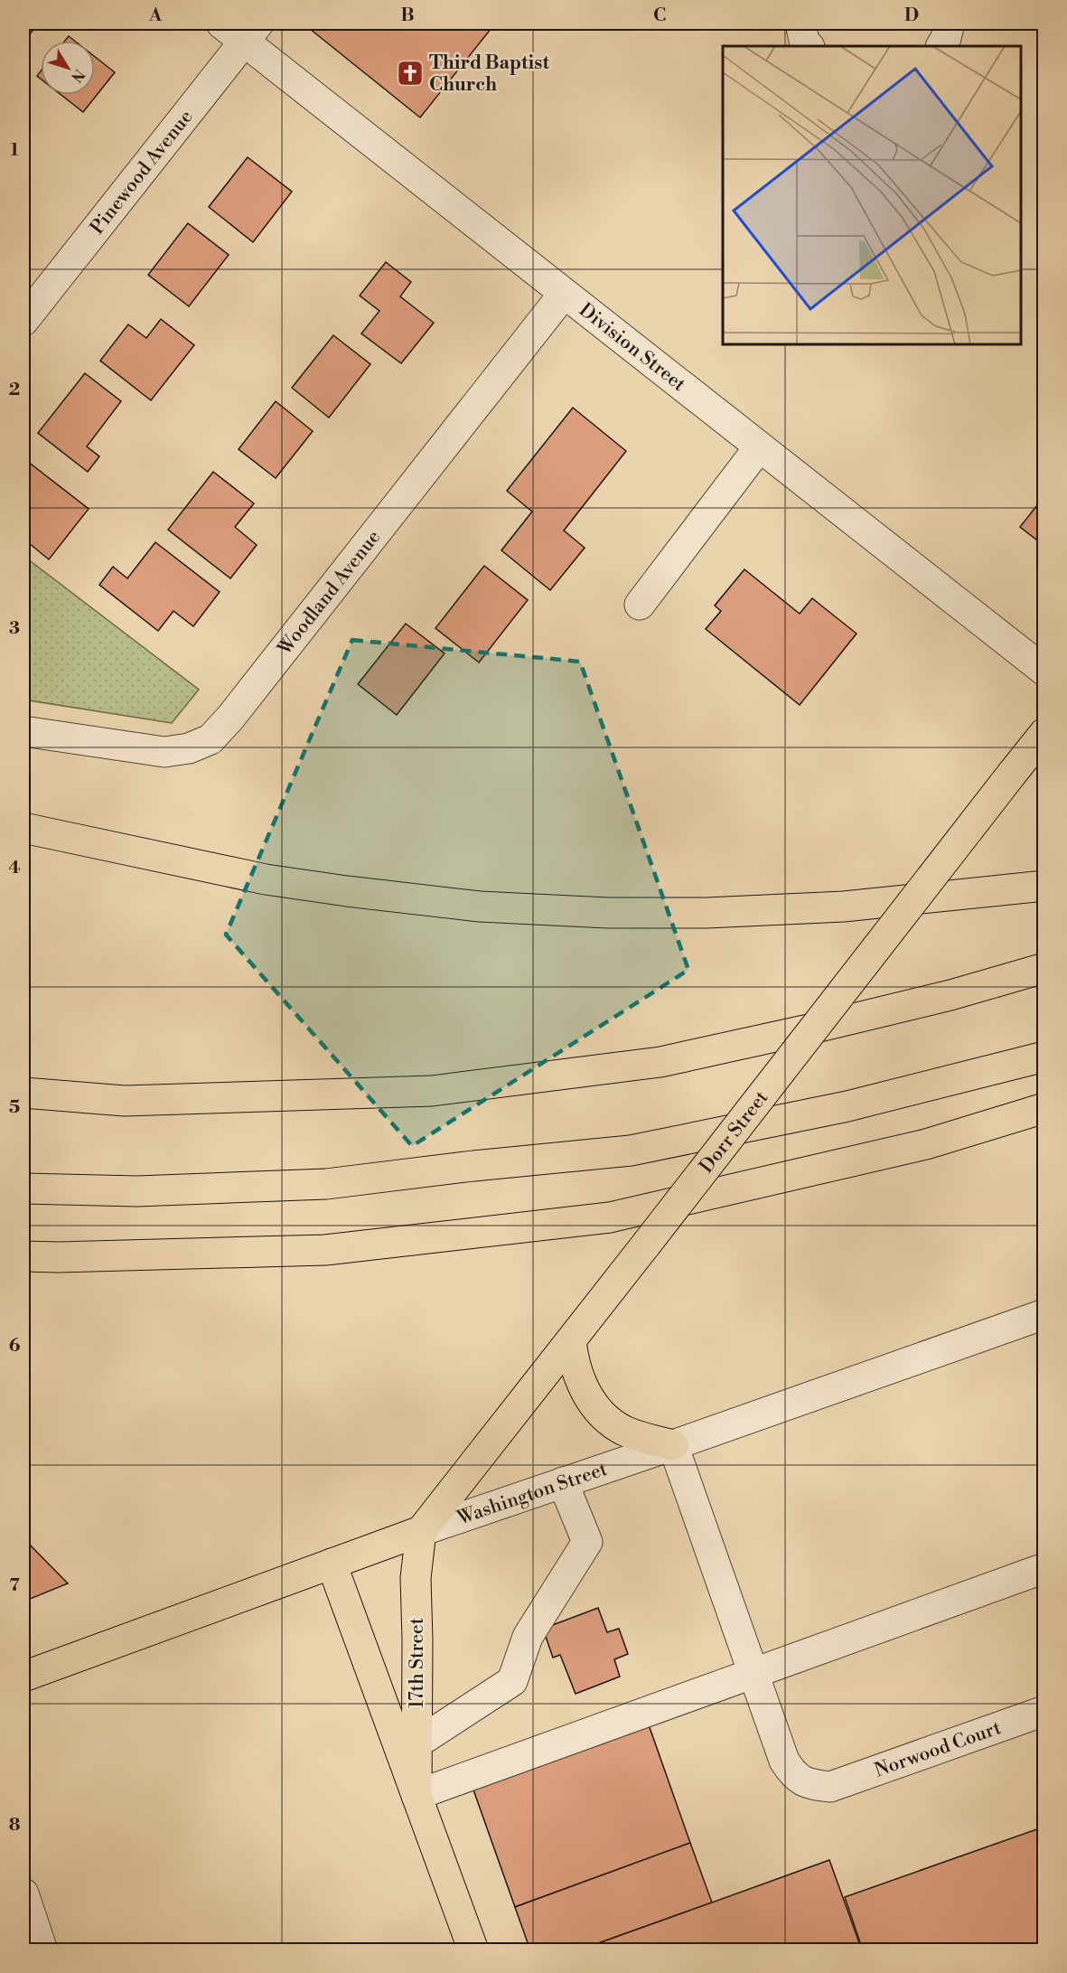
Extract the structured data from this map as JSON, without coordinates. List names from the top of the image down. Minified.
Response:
{"streets":{"main road":["Dorr Street","Washington Street","17th Street"],"street":["Pinewood Avenue","Division Street","Woodland Avenue","Norwood Court"]},"crossings":[["Pinewood Avenue","Division Street"],["Division Street","Woodland Avenue"],["Dorr Street","Washington Street"],["Dorr Street","17th Street"],["Washington Street","17th Street"]],"places":{"church":["Third Baptist Church"]},"north":"bottom right","grid":{"columns":["A","B","C","D"],"rows":["1","2","3","4","5","6","7","8"]}}
